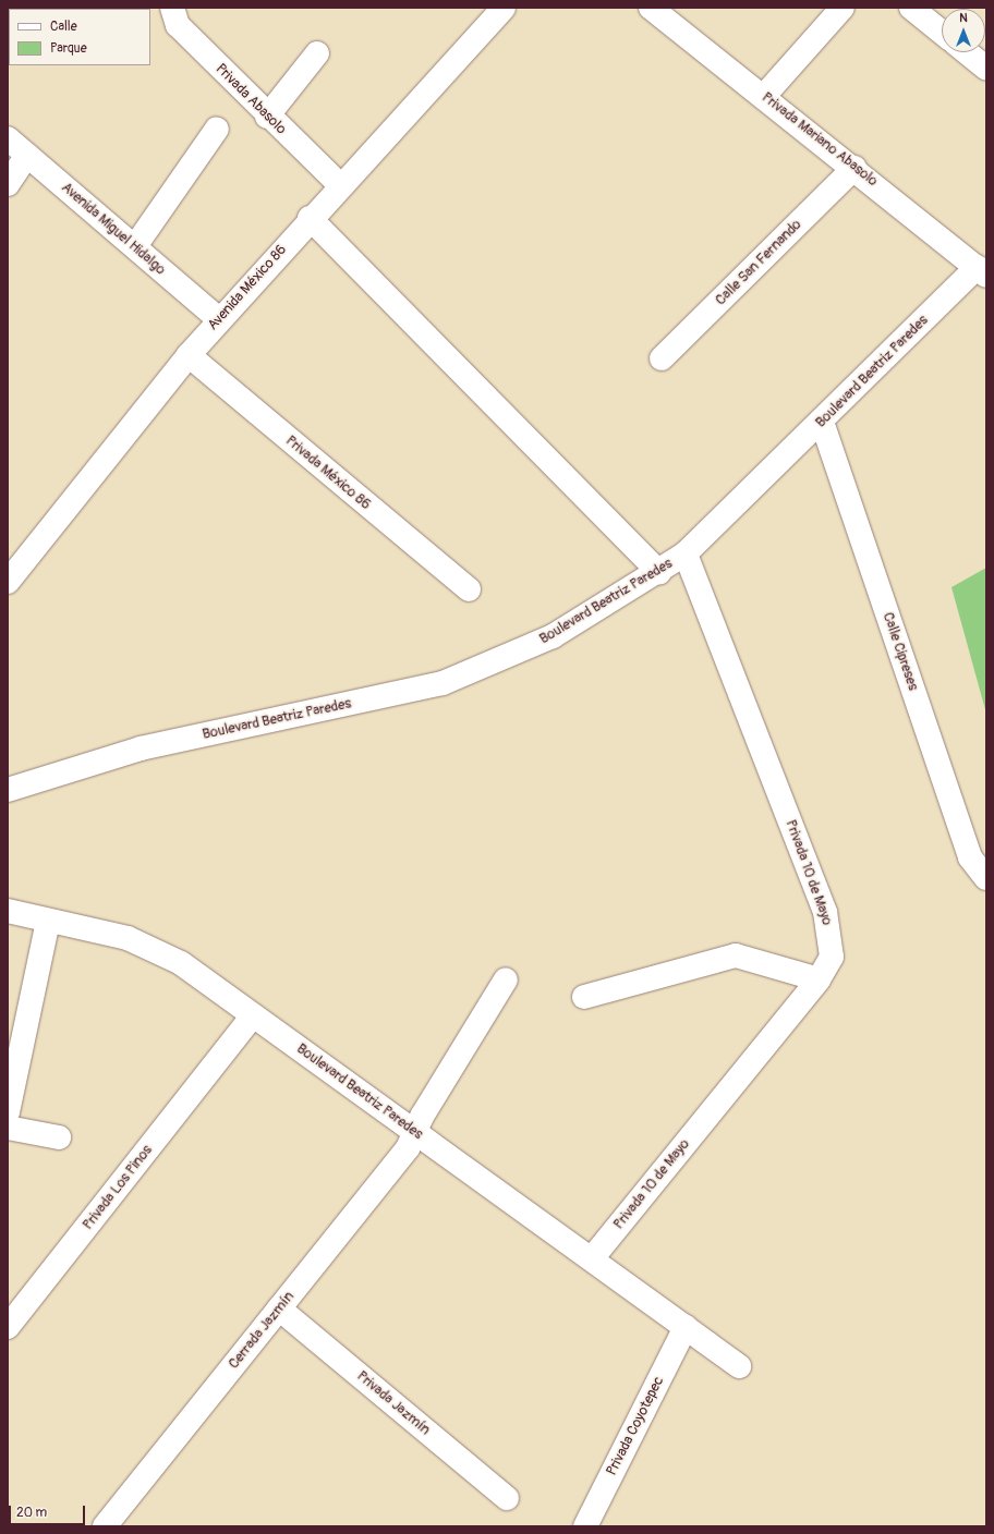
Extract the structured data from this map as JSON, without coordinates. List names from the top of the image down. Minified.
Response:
{"streets":{"street":["Privada Abasolo","Privada Mariano Abasolo","Avenida Miguel Hidalgo","Calle San Fernando","Avenida México 86","Boulevard Beatriz Paredes","Privada México 86","Calle Cipreses","Privada 10 de Mayo","Privada Los Pinos","Cerrada Jazmín","Privada Jazmín","Privada Coyotepec"]},"crossings":[["Privada Abasolo","Avenida México 86"],["Privada Mariano Abasolo","Calle San Fernando"],["Privada Mariano Abasolo","Boulevard Beatriz Paredes"],["Avenida Miguel Hidalgo","Avenida México 86"],["Avenida México 86","Privada México 86"],["Boulevard Beatriz Paredes","Calle Cipreses"],["Boulevard Beatriz Paredes","Privada 10 de Mayo"],["Boulevard Beatriz Paredes","Privada Los Pinos"],["Boulevard Beatriz Paredes","Cerrada Jazmín"],["Boulevard Beatriz Paredes","Privada Coyotepec"],["Cerrada Jazmín","Privada Jazmín"]],"legend":["Calle","Parque"],"scale_bar":"20 m","north":"top"}
